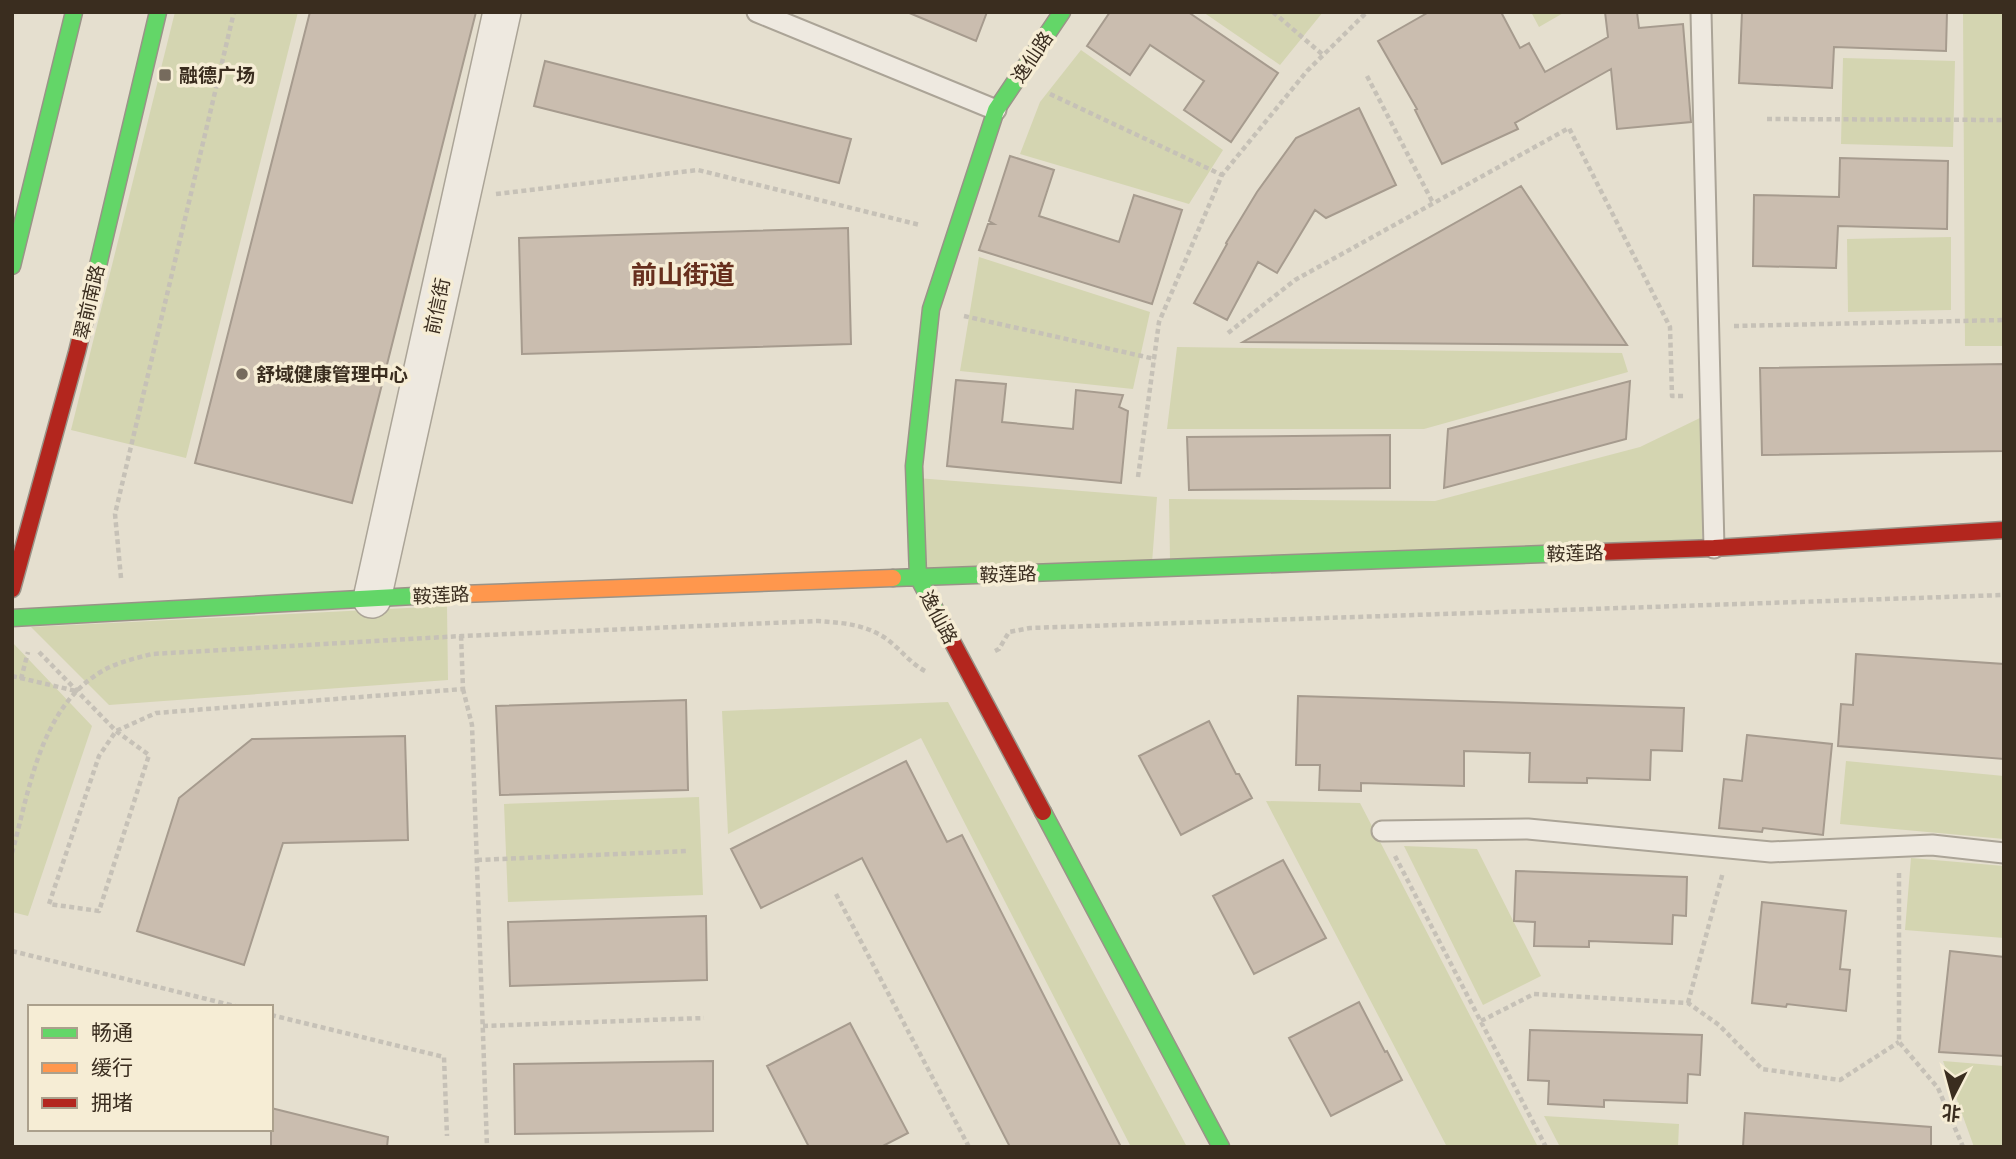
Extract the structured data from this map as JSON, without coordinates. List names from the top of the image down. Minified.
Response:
{"streets":{"street":["逸仙路","翠前南路","前信街","鞍莲路"]},"crossings":[["逸仙路","鞍莲路"],["前信街","鞍莲路"]],"districts":["前山街道"],"places":{"transit":["融德广场"],"other":["舒域健康管理中心"]},"legend":["畅通","缓行","拥堵"],"north":"bottom"}
